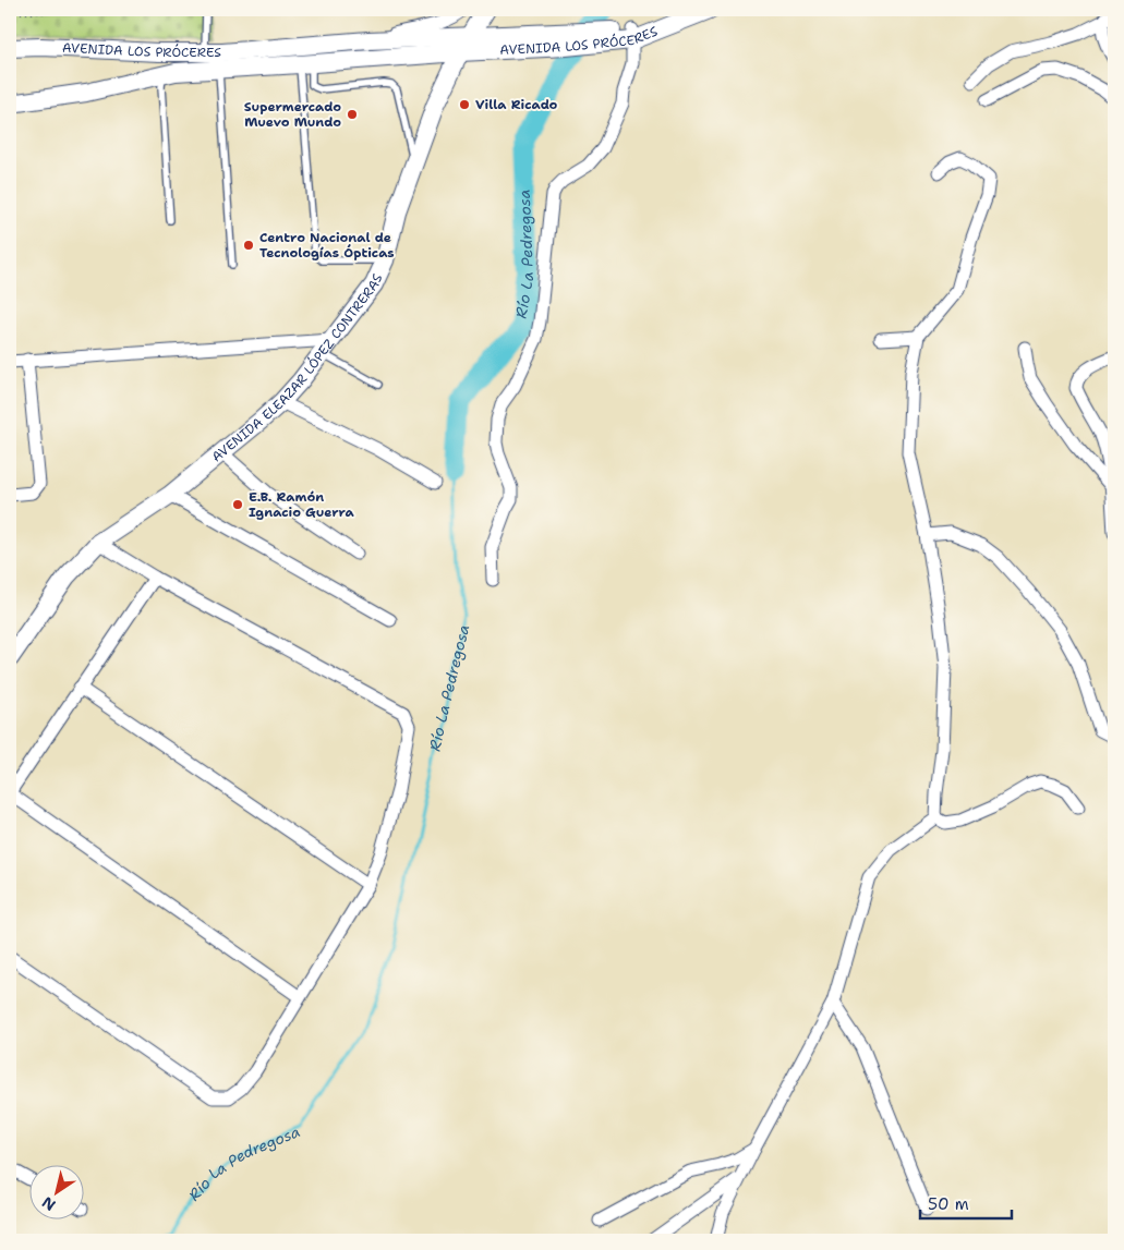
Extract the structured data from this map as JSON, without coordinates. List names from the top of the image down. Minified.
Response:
{"streets":{"main road":["AVENIDA LOS PRÓCERES","AVENIDA ELEAZAR LÓPEZ CONTRERAS"]},"crossings":[["AVENIDA LOS PRÓCERES","AVENIDA ELEAZAR LÓPEZ CONTRERAS"]],"water":["Río La Pedregosa"],"places":["Villa Ricado","Supermercado Muevo Mundo","Centro Nacional de Tecnologías Ópticas","E.B. Ramón Ignacio Guerra"],"scale_bar":"50 m","north":"bottom left"}
